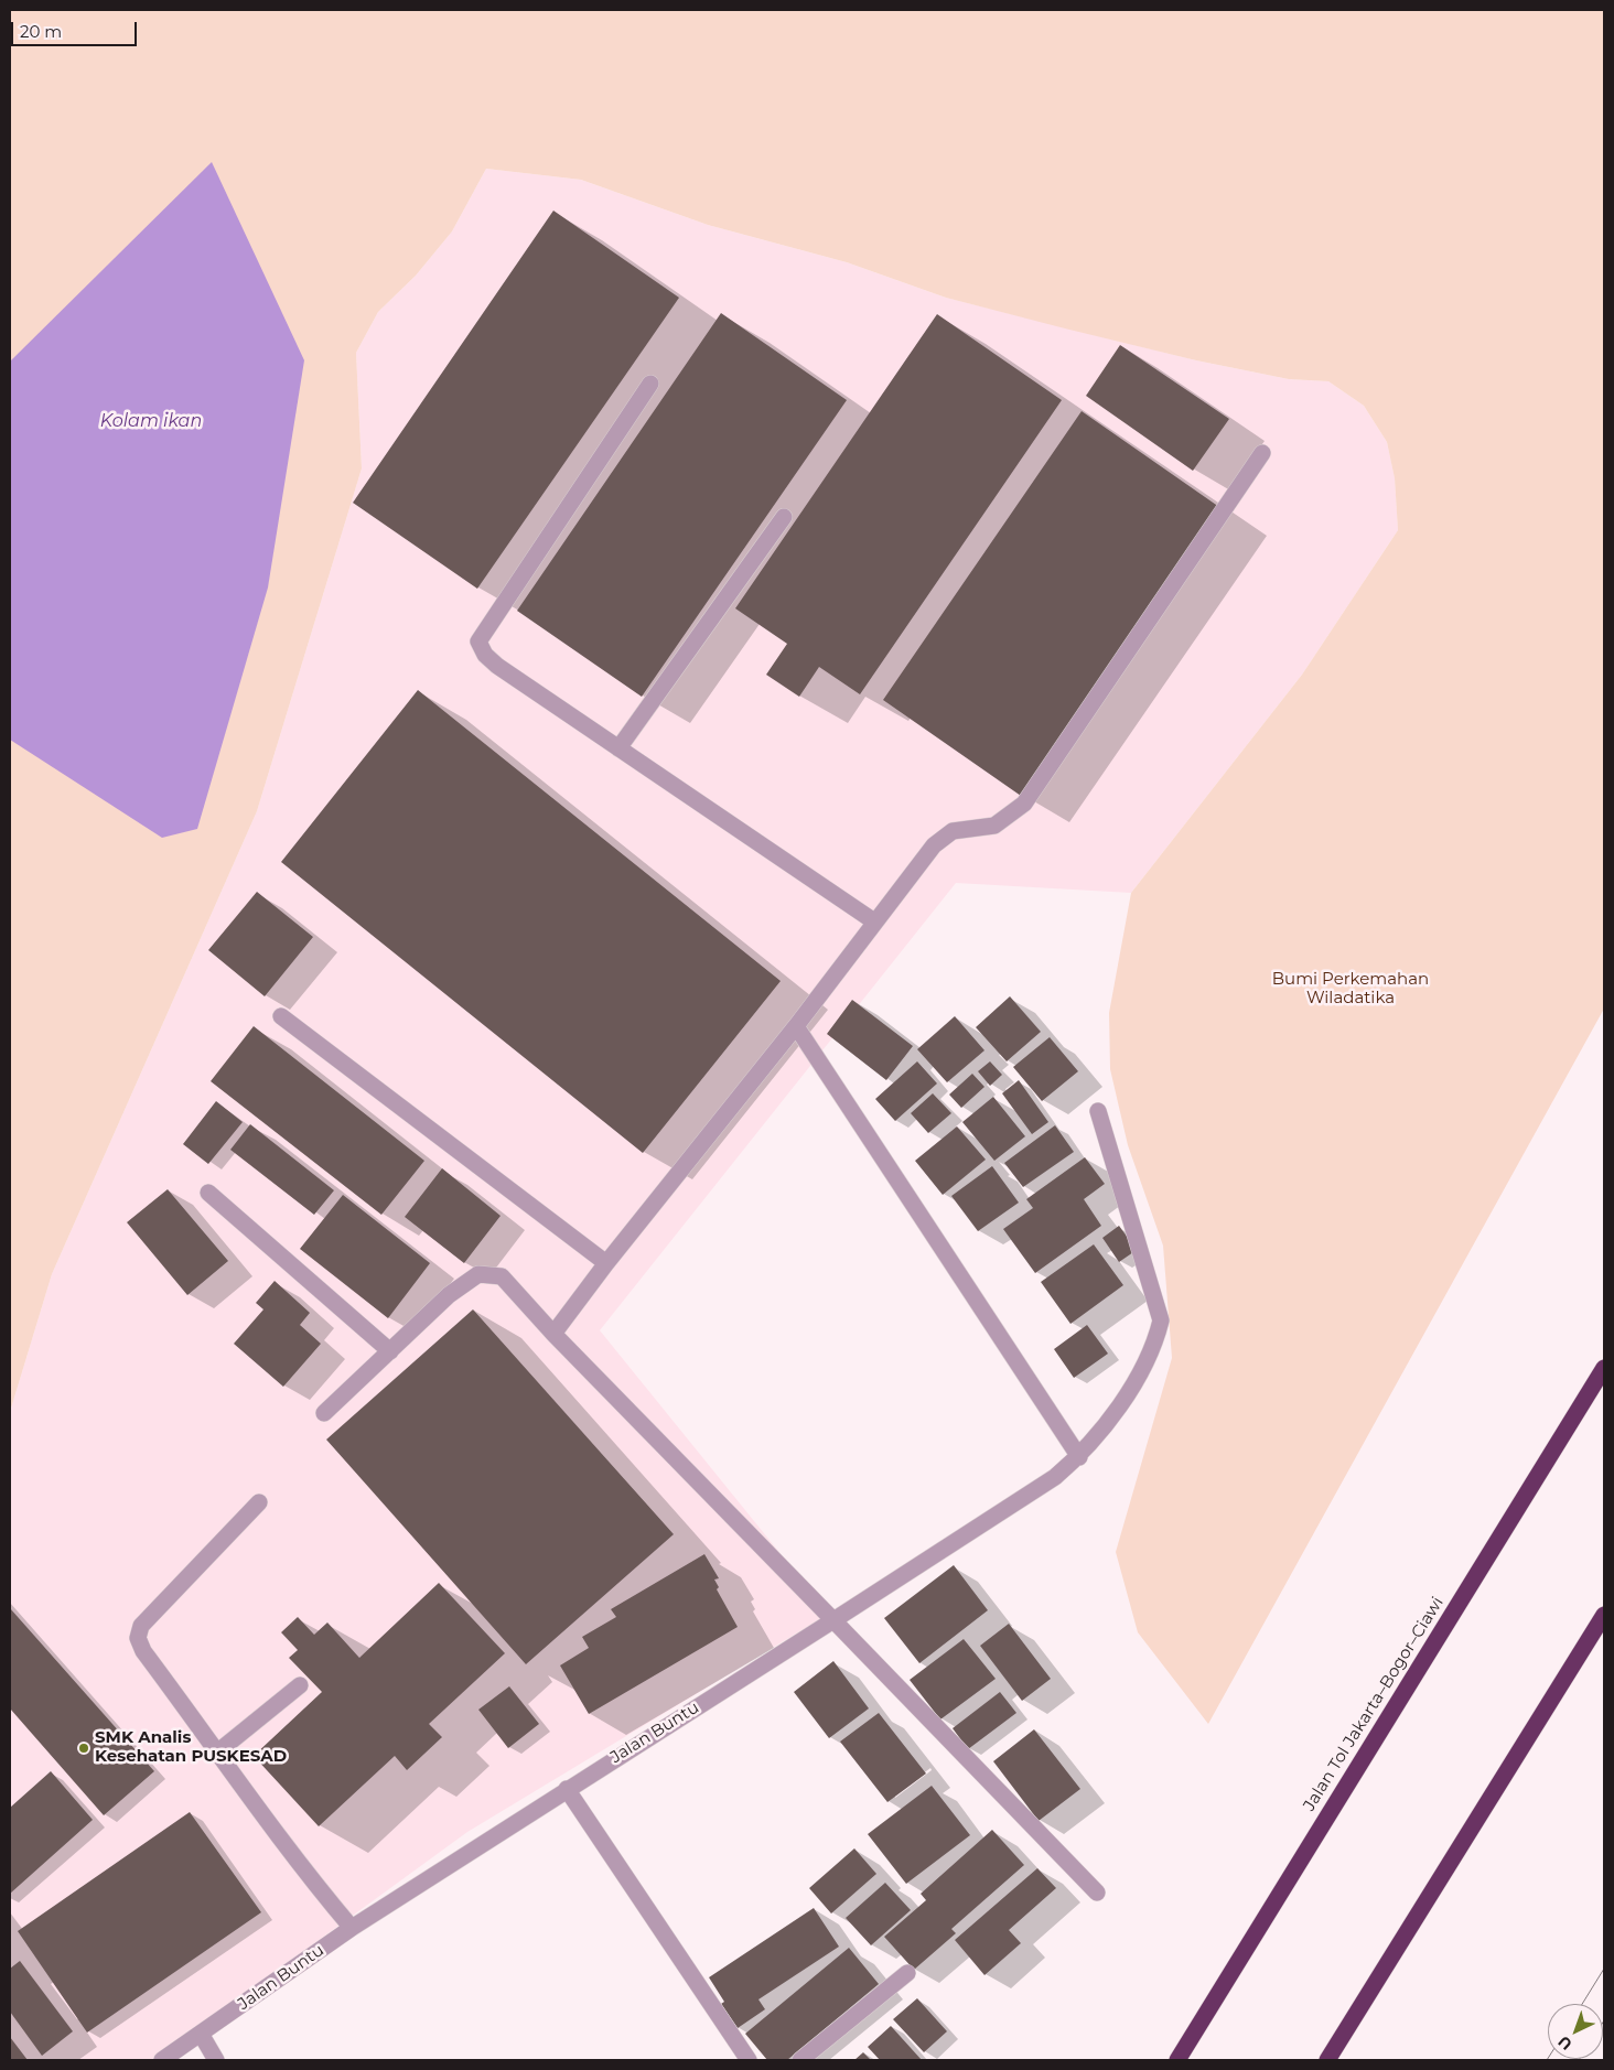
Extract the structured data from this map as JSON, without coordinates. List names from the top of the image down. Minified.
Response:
{"streets":{"highway":["Jalan Tol Jakarta–Bogor–Ciawi"],"street":["Jalan Buntu"]},"water":["Kolam ikan"],"parks":["Bumi Perkemahan Wiladatika"],"places":["SMK Analis Kesehatan PUSKESAD"],"scale_bar":"20 m","north":"bottom left"}
